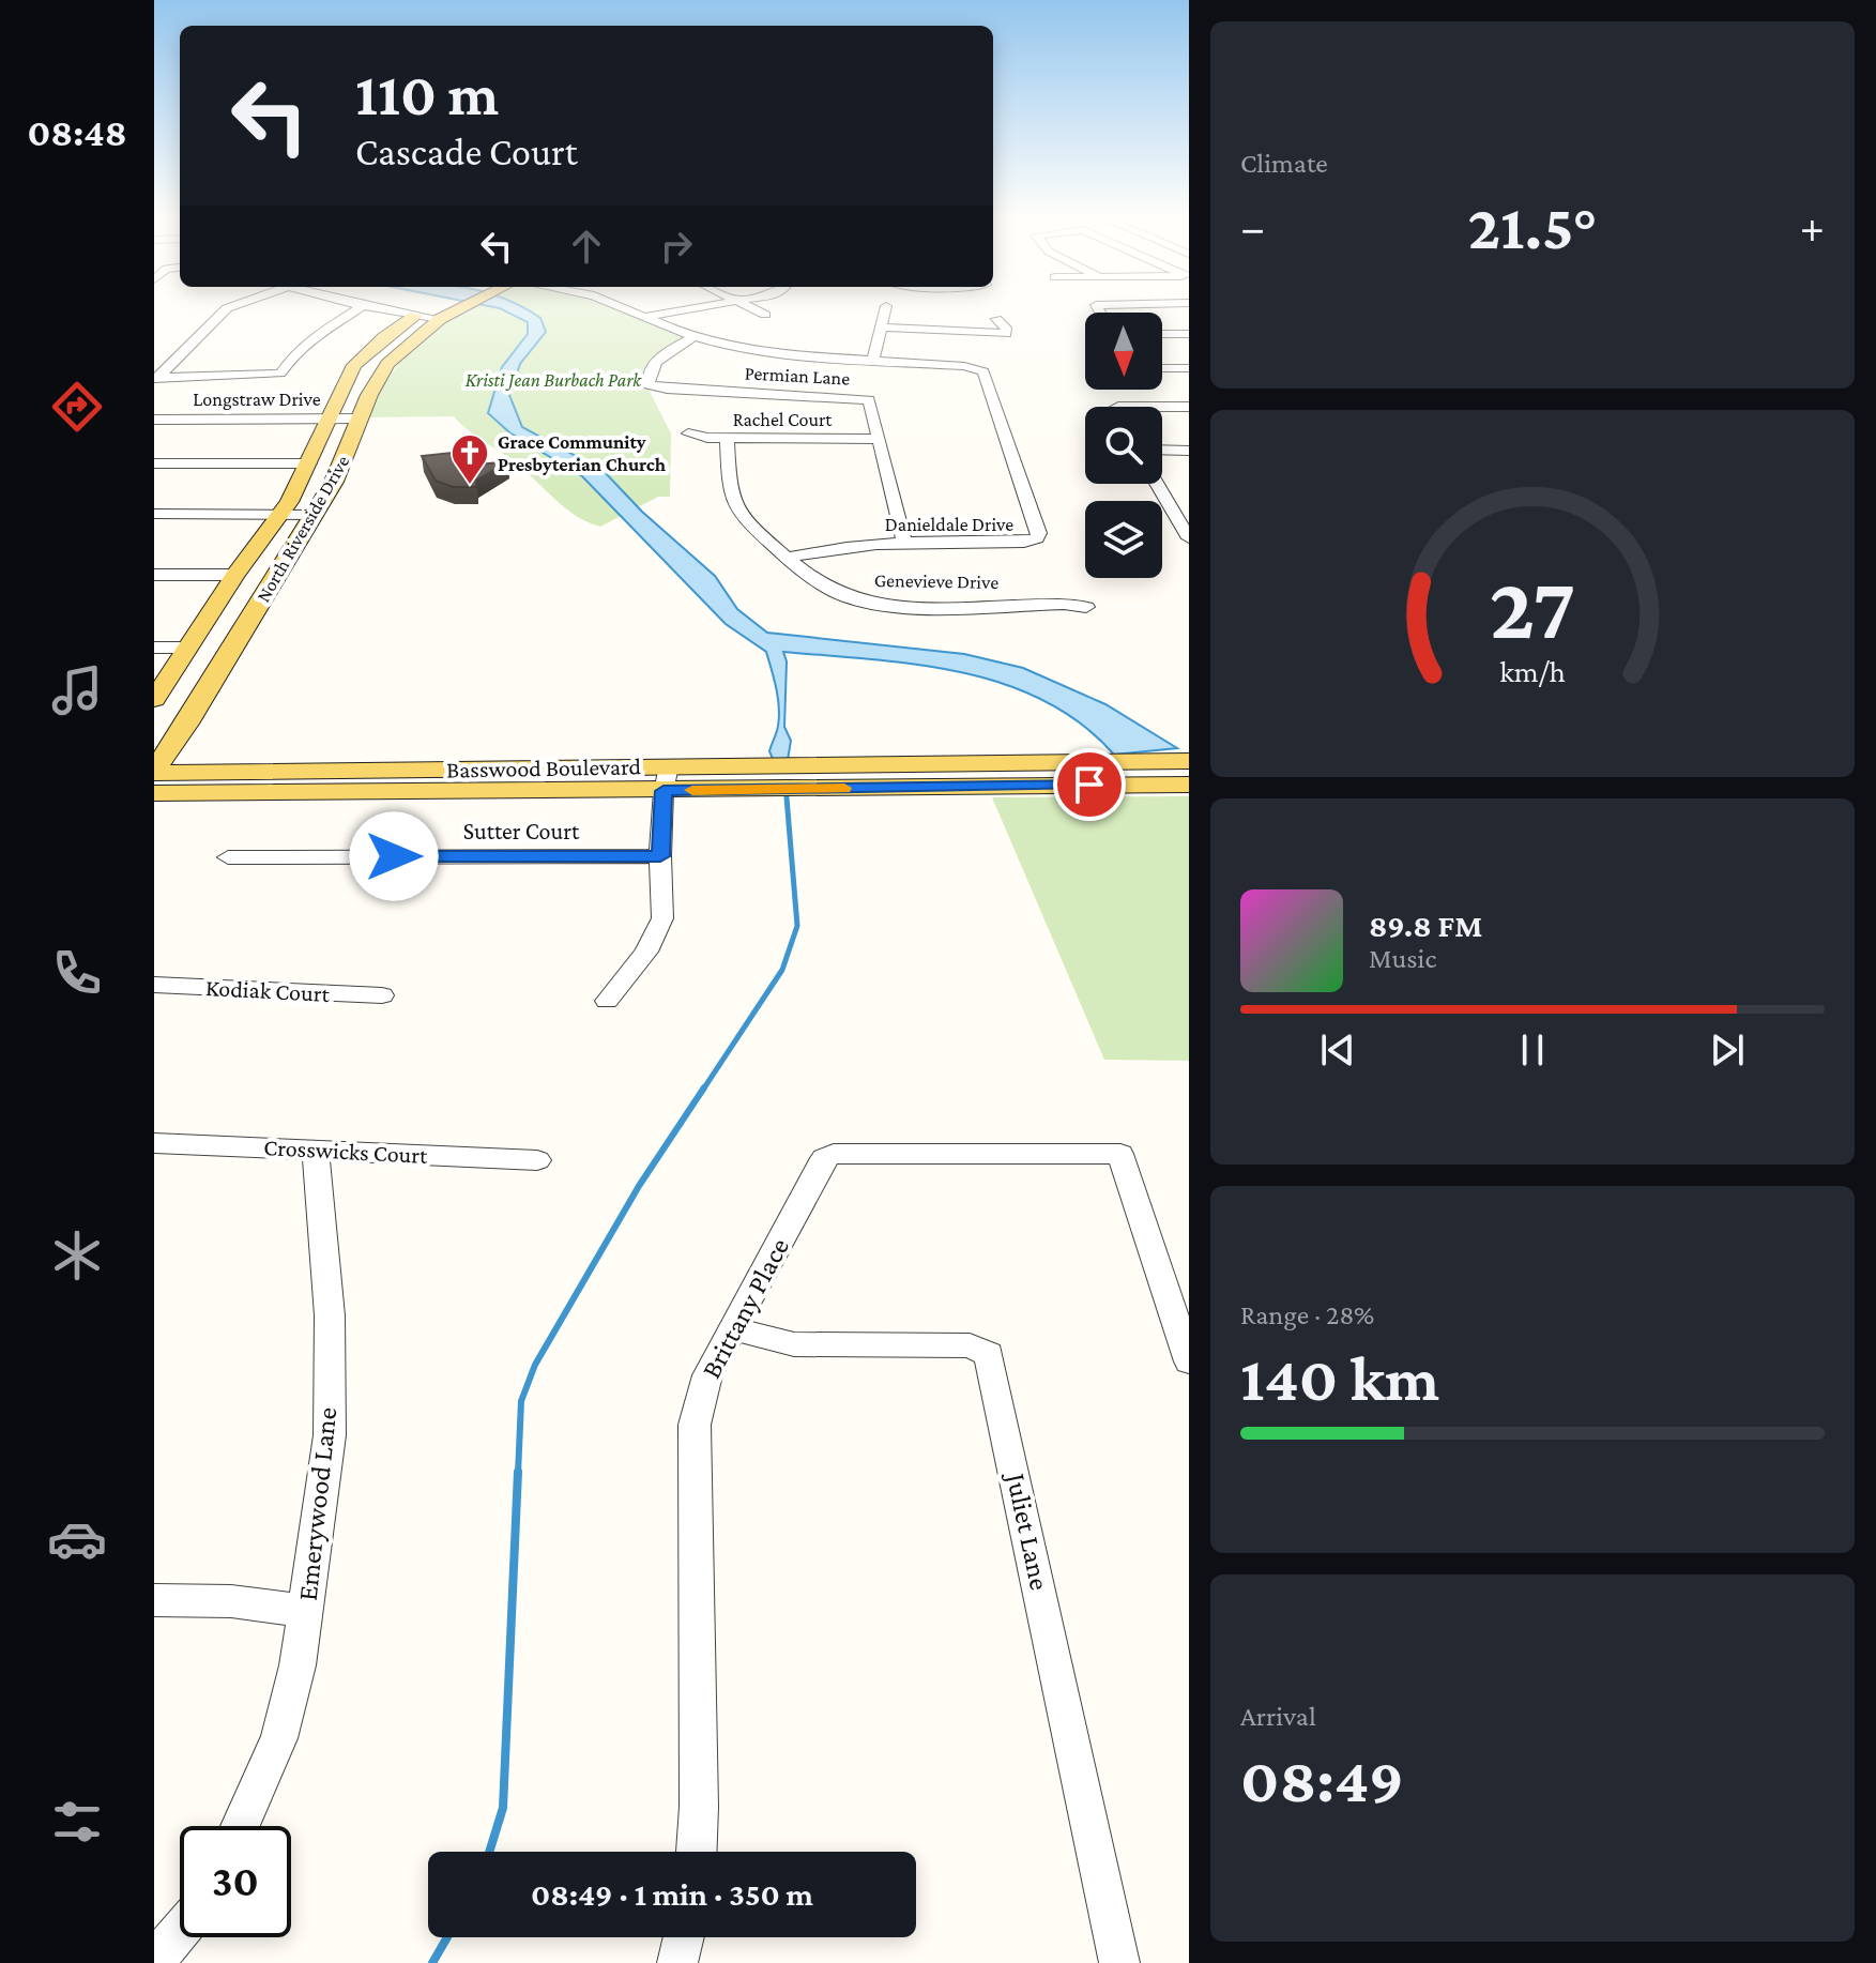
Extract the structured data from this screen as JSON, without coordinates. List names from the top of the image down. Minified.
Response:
{"streets":{"main road":["North Riverside Drive","Basswood Boulevard"],"street":["Permian Lane","Longstraw Drive","Rachel Court","Danieldale Drive","Genevieve Drive","Sutter Court","Kodiak Court","Crosswicks Court","Brittany Place","Emerywood Lane","Juliet Lane"]},"crossings":[["Permian Lane","Rachel Court"],["Permian Lane","Danieldale Drive"],["Longstraw Drive","North Riverside Drive"],["Rachel Court","Genevieve Drive"],["Danieldale Drive","Genevieve Drive"],["North Riverside Drive","Basswood Boulevard"],["Crosswicks Court","Emerywood Lane"],["Brittany Place","Juliet Lane"]],"parks":["Kristi Jean Burbach Park"],"places":{"church":["Grace Community Presbyterian Church"]},"north":"bottom","page":{"tabs":"08:48","tile":["Climate",["Range · 28%","140 km"],["Arrival","08:49"]],"turn":["110 m","Cascade Court"],"heat":["−","21.5°","+"],"song":["89.8 FM","Music"],"limit":"30","trip":"08:49 · 1 min · 350 m","gauge":["27","km/h"]}}
